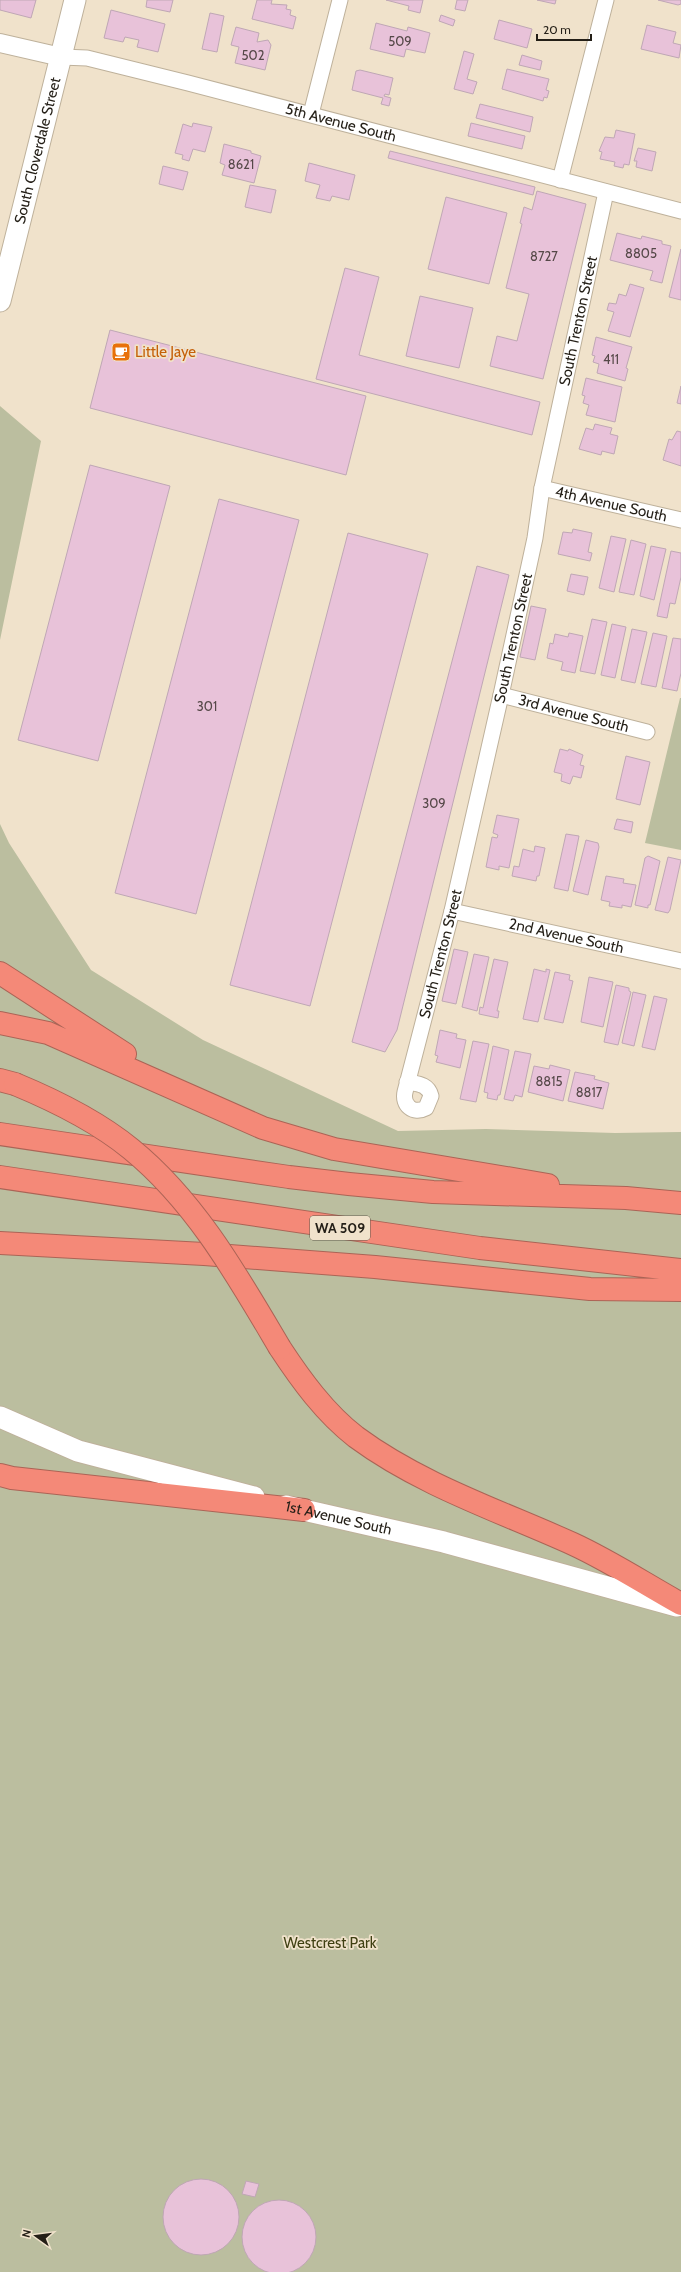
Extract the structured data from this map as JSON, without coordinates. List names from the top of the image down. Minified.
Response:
{"streets":{"highway":["WA 509"],"main road":["South Cloverdale Street","1st Avenue South"],"street":["5th Avenue South","South Trenton Street","4th Avenue South","3rd Avenue South","2nd Avenue South"]},"crossings":[["5th Avenue South","South Cloverdale Street"],["5th Avenue South","South Trenton Street"],["South Trenton Street","4th Avenue South"],["South Trenton Street","3rd Avenue South"],["South Trenton Street","2nd Avenue South"]],"parks":["Westcrest Park"],"places":{"cafe":["Little Jaye"]},"house_numbers":["509","502","8621","8805","8727","411","301","309","8815","8817"],"scale_bar":"20 m","north":"left"}
